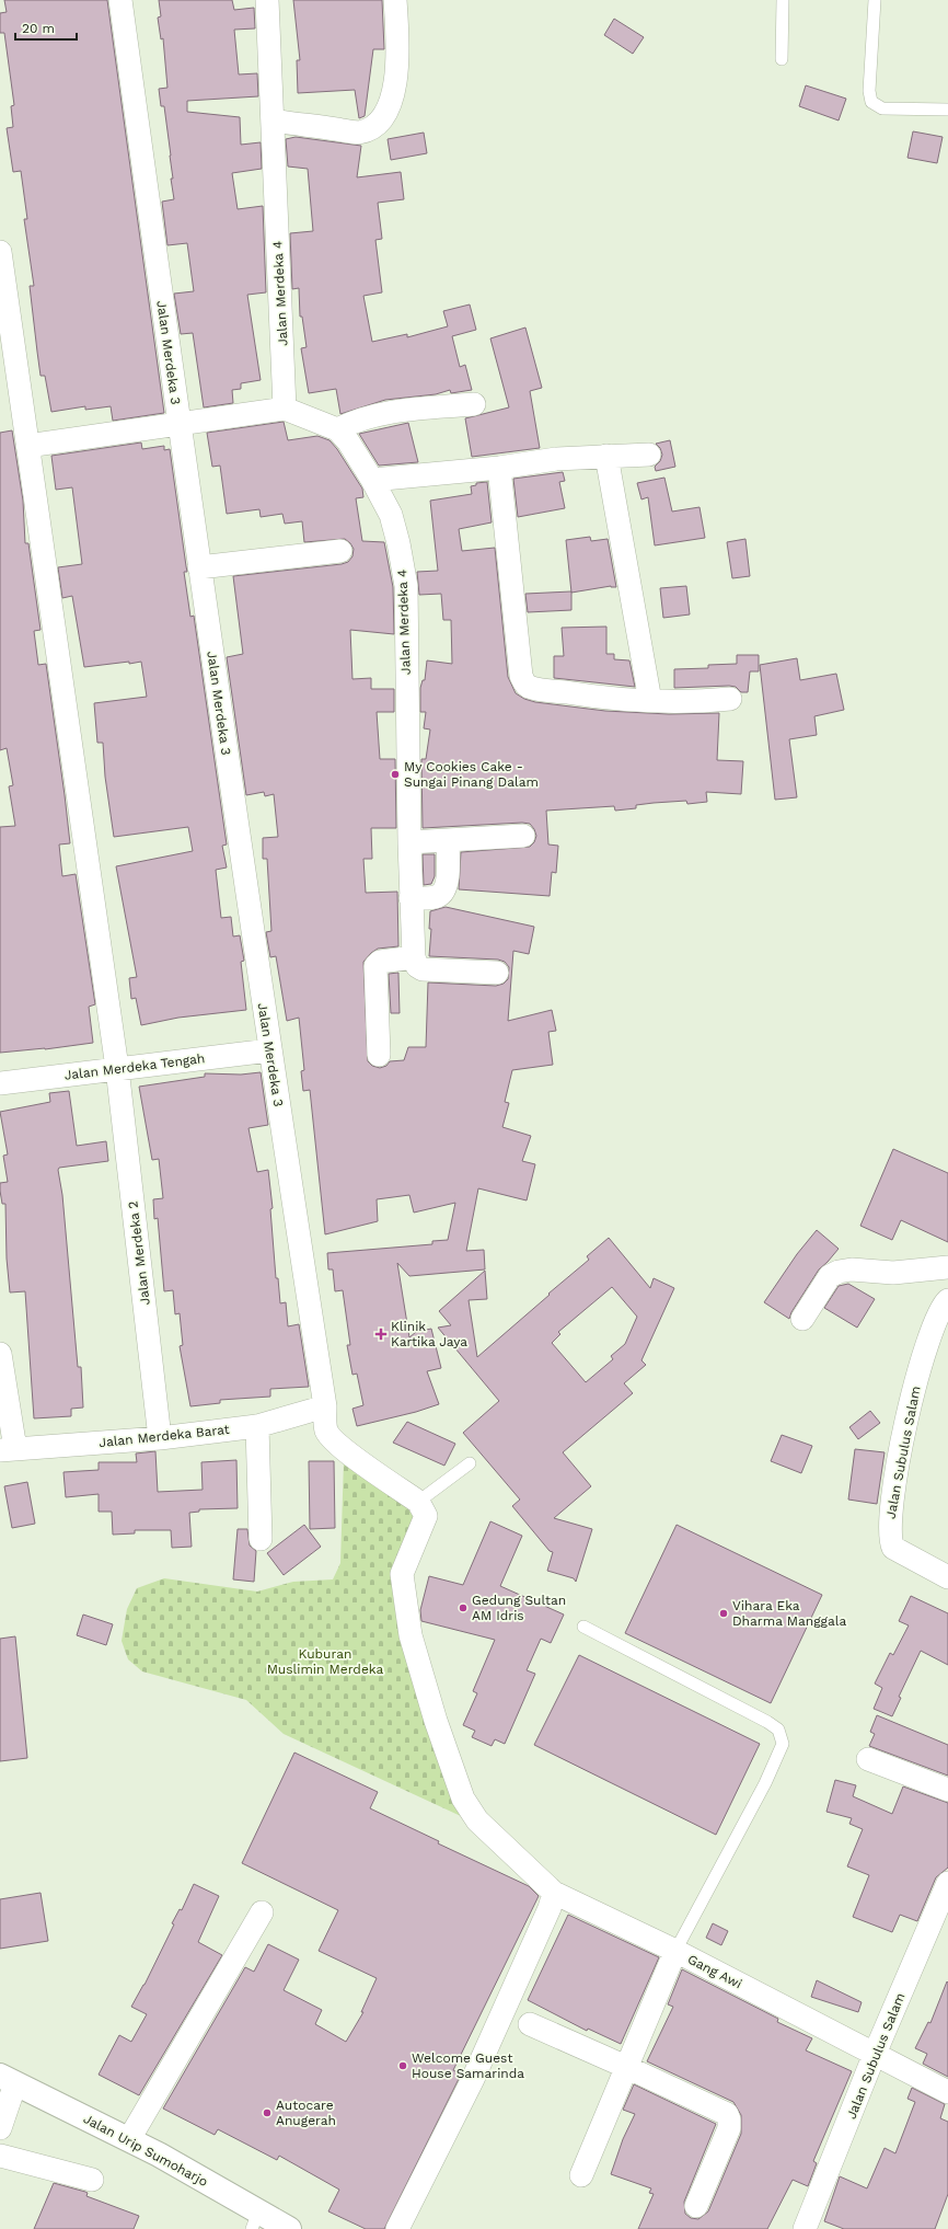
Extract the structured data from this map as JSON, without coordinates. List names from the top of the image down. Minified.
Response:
{"streets":{"street":["Jalan Merdeka 4","Jalan Merdeka 3","Jalan Merdeka Tengah","Jalan Merdeka 2","Jalan Merdeka Barat","Jalan Subulus Salam","Gang Awi","Jalan Urip Sumoharjo"]},"crossings":[["Jalan Merdeka 3","Jalan Merdeka Tengah"],["Jalan Merdeka 3","Jalan Merdeka Barat"],["Jalan Merdeka 3","Gang Awi"],["Jalan Merdeka Tengah","Jalan Merdeka 2"],["Jalan Merdeka 2","Jalan Merdeka Barat"],["Jalan Subulus Salam","Gang Awi"]],"parks":["Kuburan Muslimin Merdeka"],"places":{"other":["My Cookies Cake - Sungai Pinang Dalam","Gedung Sultan AM Idris","Vihara Eka Dharma Manggala","Welcome Guest House Samarinda","Autocare Anugerah"],"health":["Klinik Kartika Jaya"]},"scale_bar":"20 m"}
